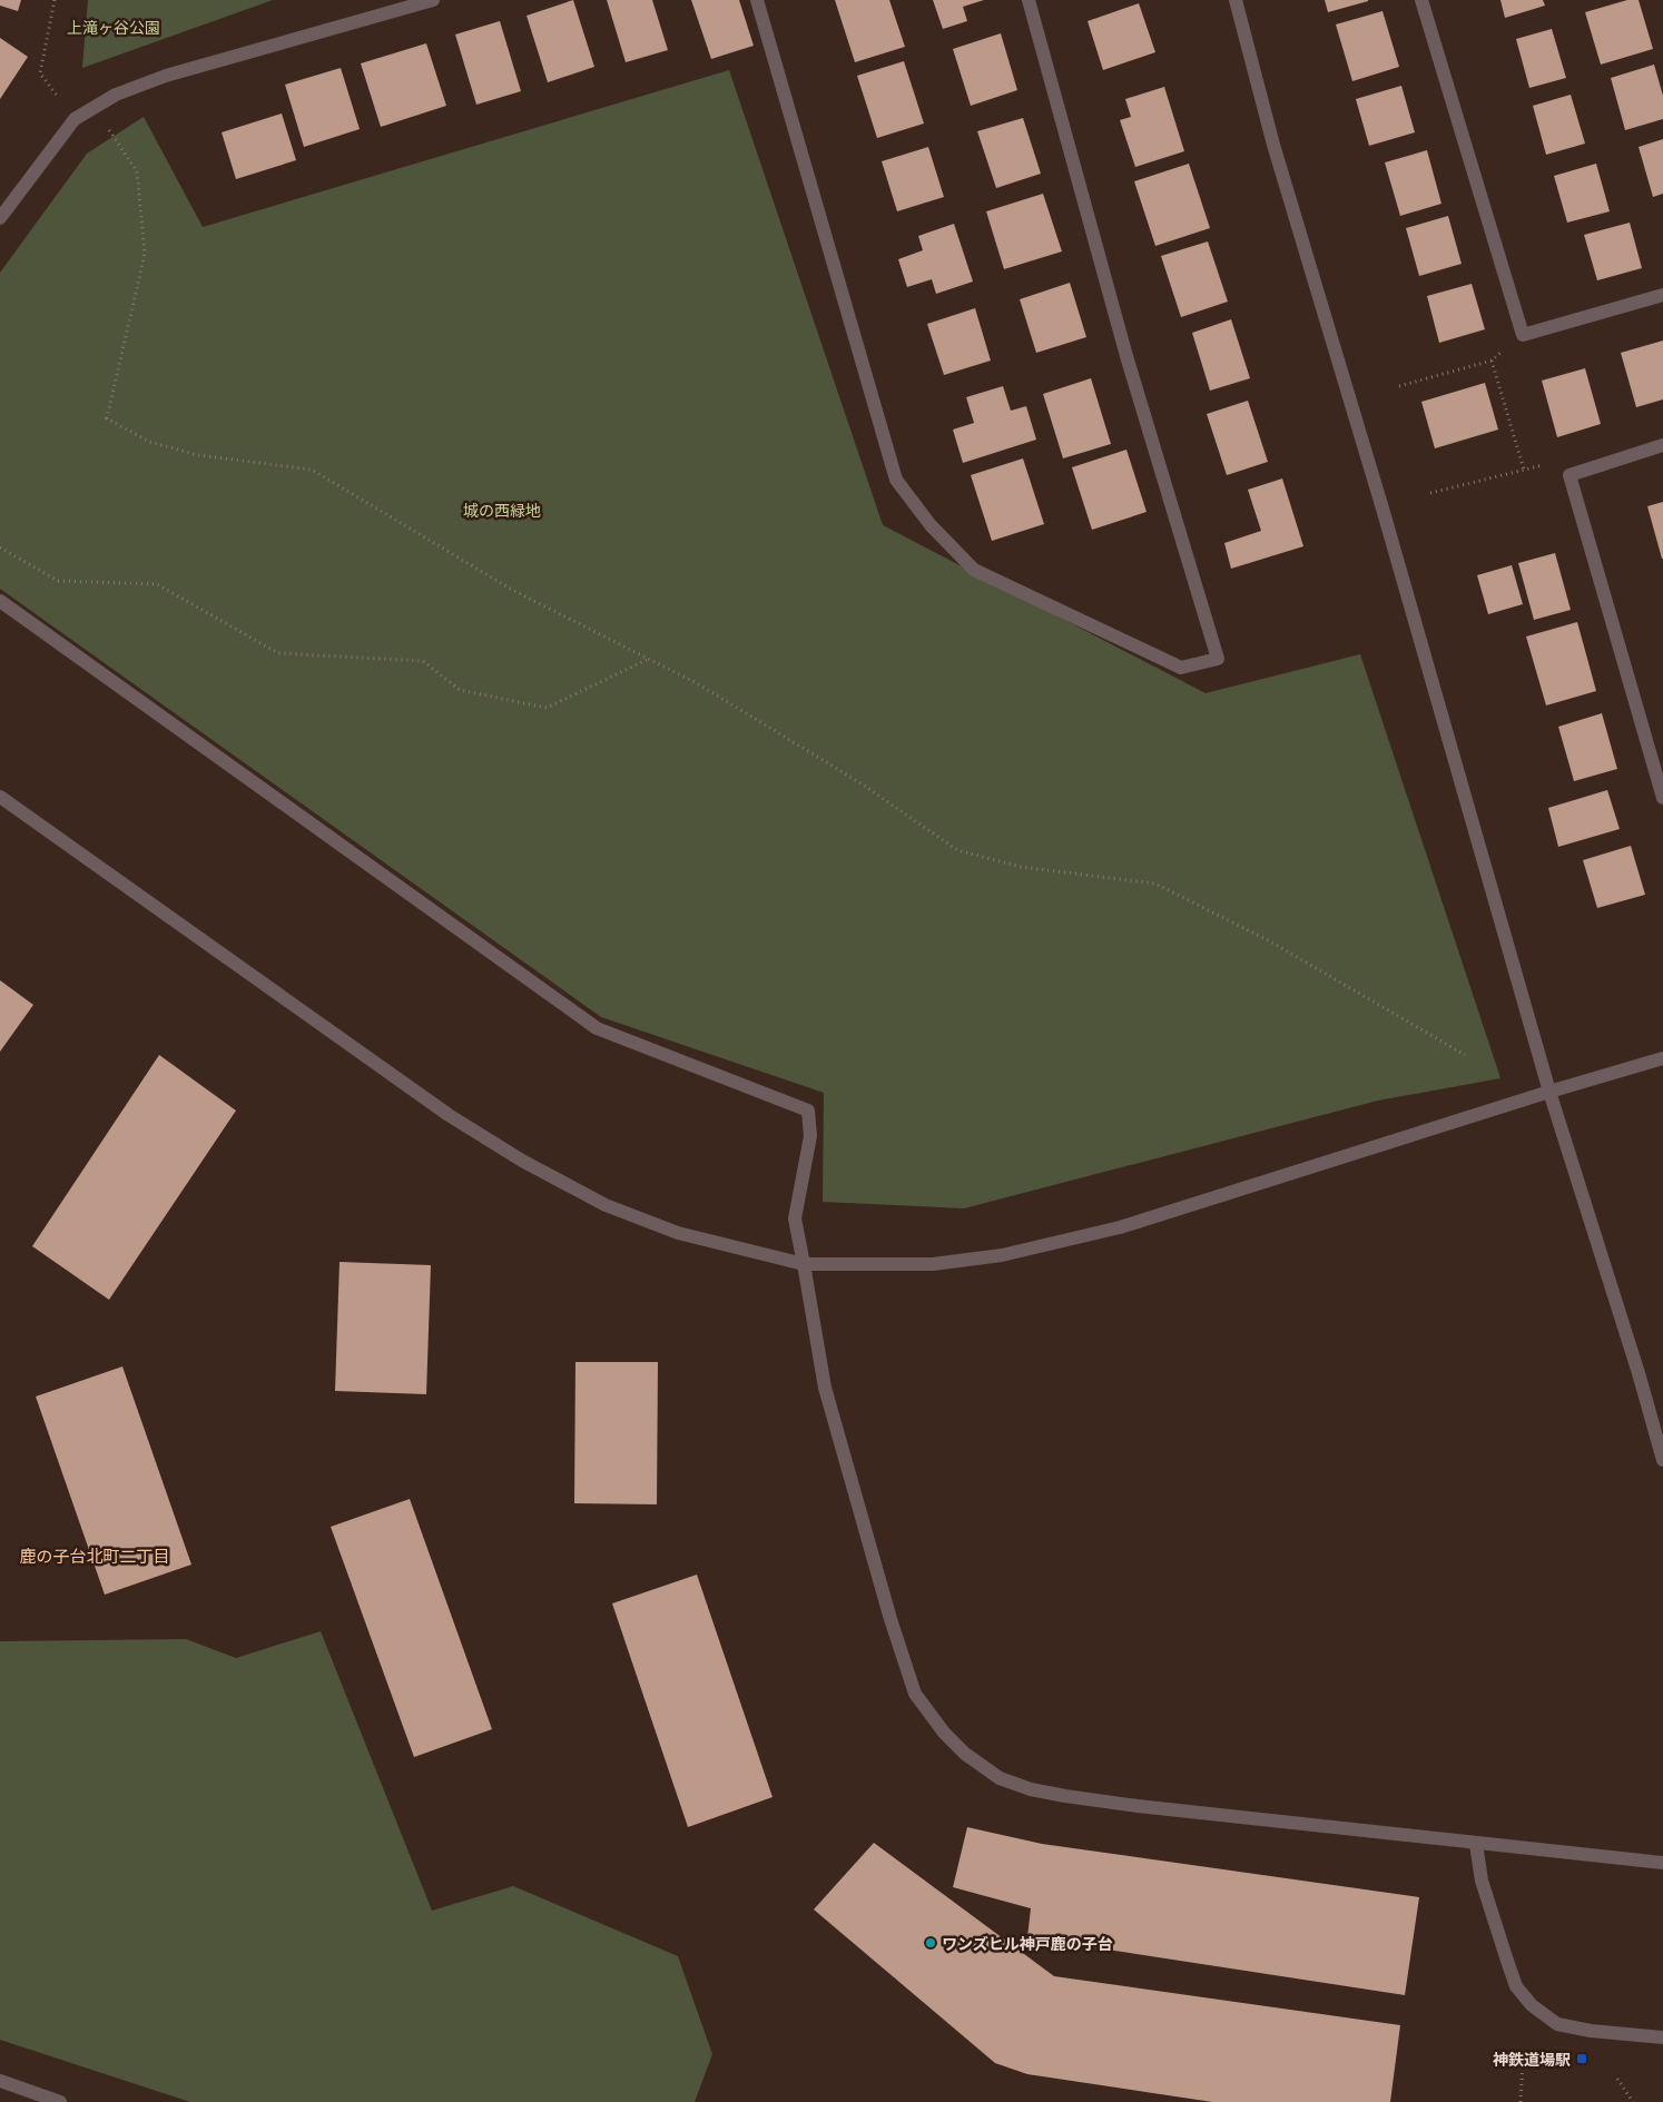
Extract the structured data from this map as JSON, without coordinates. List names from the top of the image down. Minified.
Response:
{"districts":["鹿の子台北町二丁目"],"parks":["上滝ヶ谷公園","城の西緑地"],"places":{"other":["ワンズヒル神戸鹿の子台"],"transit":["神鉄道場駅"]}}
